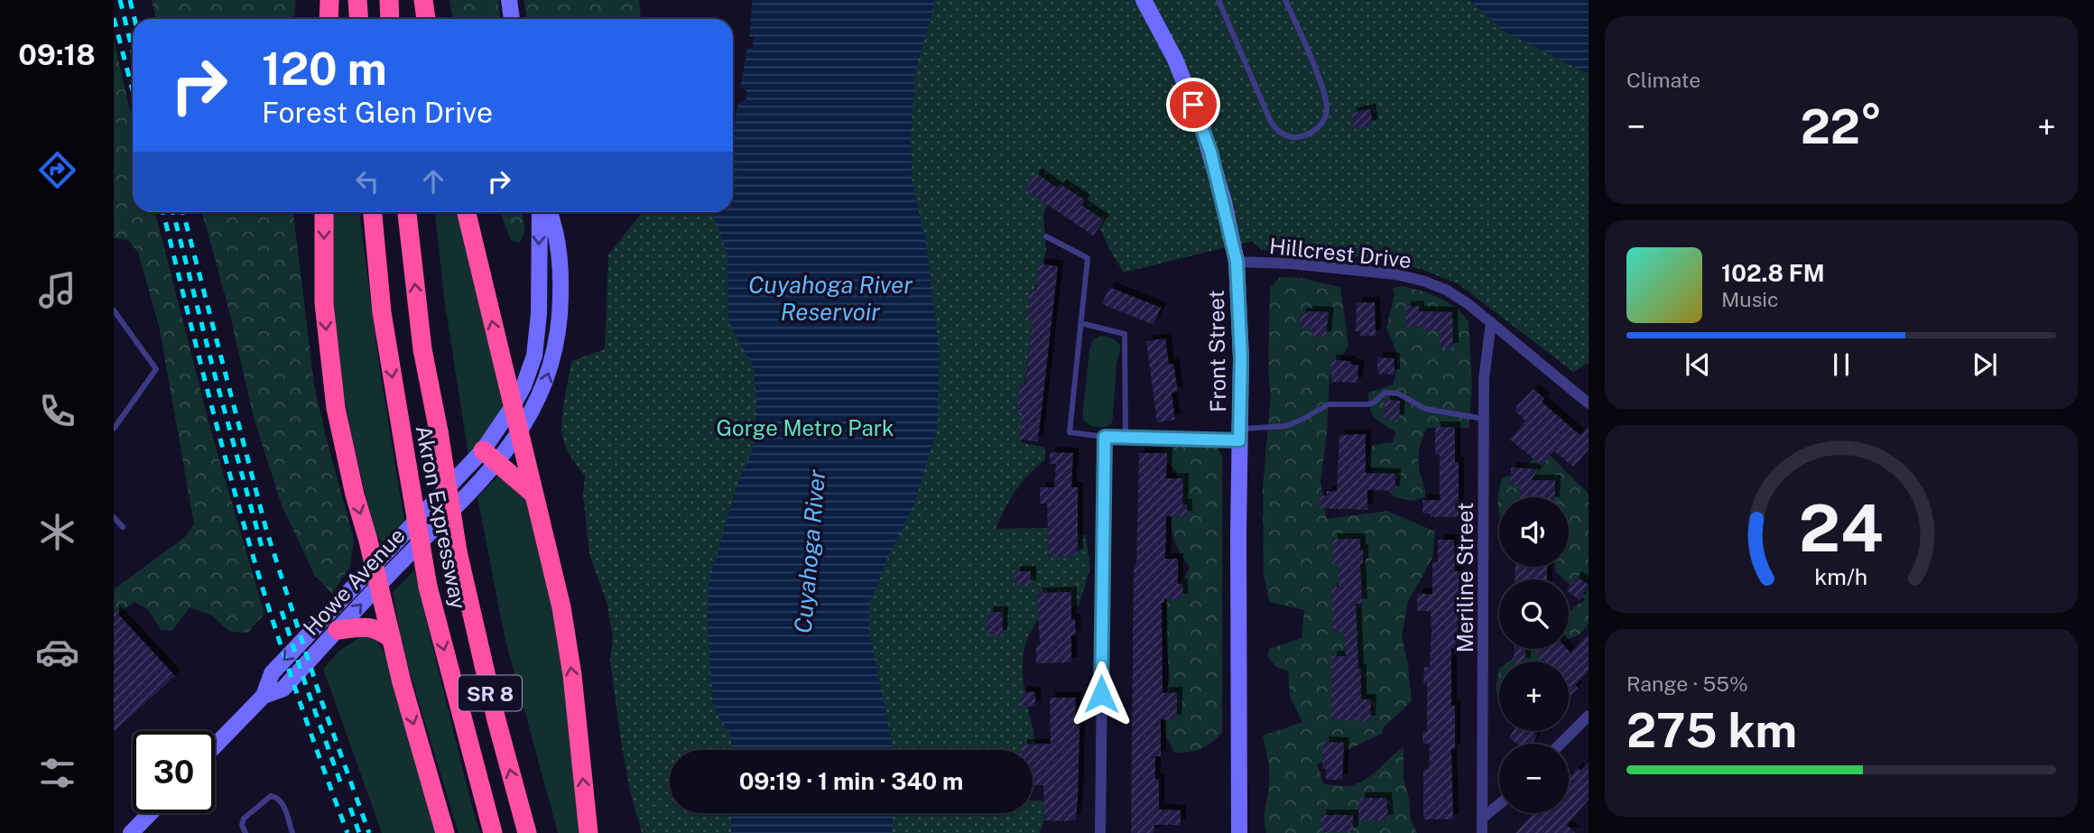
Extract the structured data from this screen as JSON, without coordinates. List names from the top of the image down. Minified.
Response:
{"streets":{"highway":["Akron Expressway","SR 8"],"street":["Hillcrest Drive","Front Street","Meriline Street","Howe Avenue"]},"crossings":[["Hillcrest Drive","Front Street"],["Hillcrest Drive","Meriline Street"]],"water":["Cuyahoga River Reservoir","Cuyahoga River"],"parks":["Gorge Metro Park"],"page":{"tabs":"09:18","tile":["Climate",["Range · 55%","275 km"]],"turn":["120 m","Forest Glen Drive"],"heat":["−","22°","+"],"song":["102.8 FM","Music"],"map_buttons":["+","−"],"limit":"30","trip":"09:19 · 1 min · 340 m","gauge":["24","km/h"]}}
